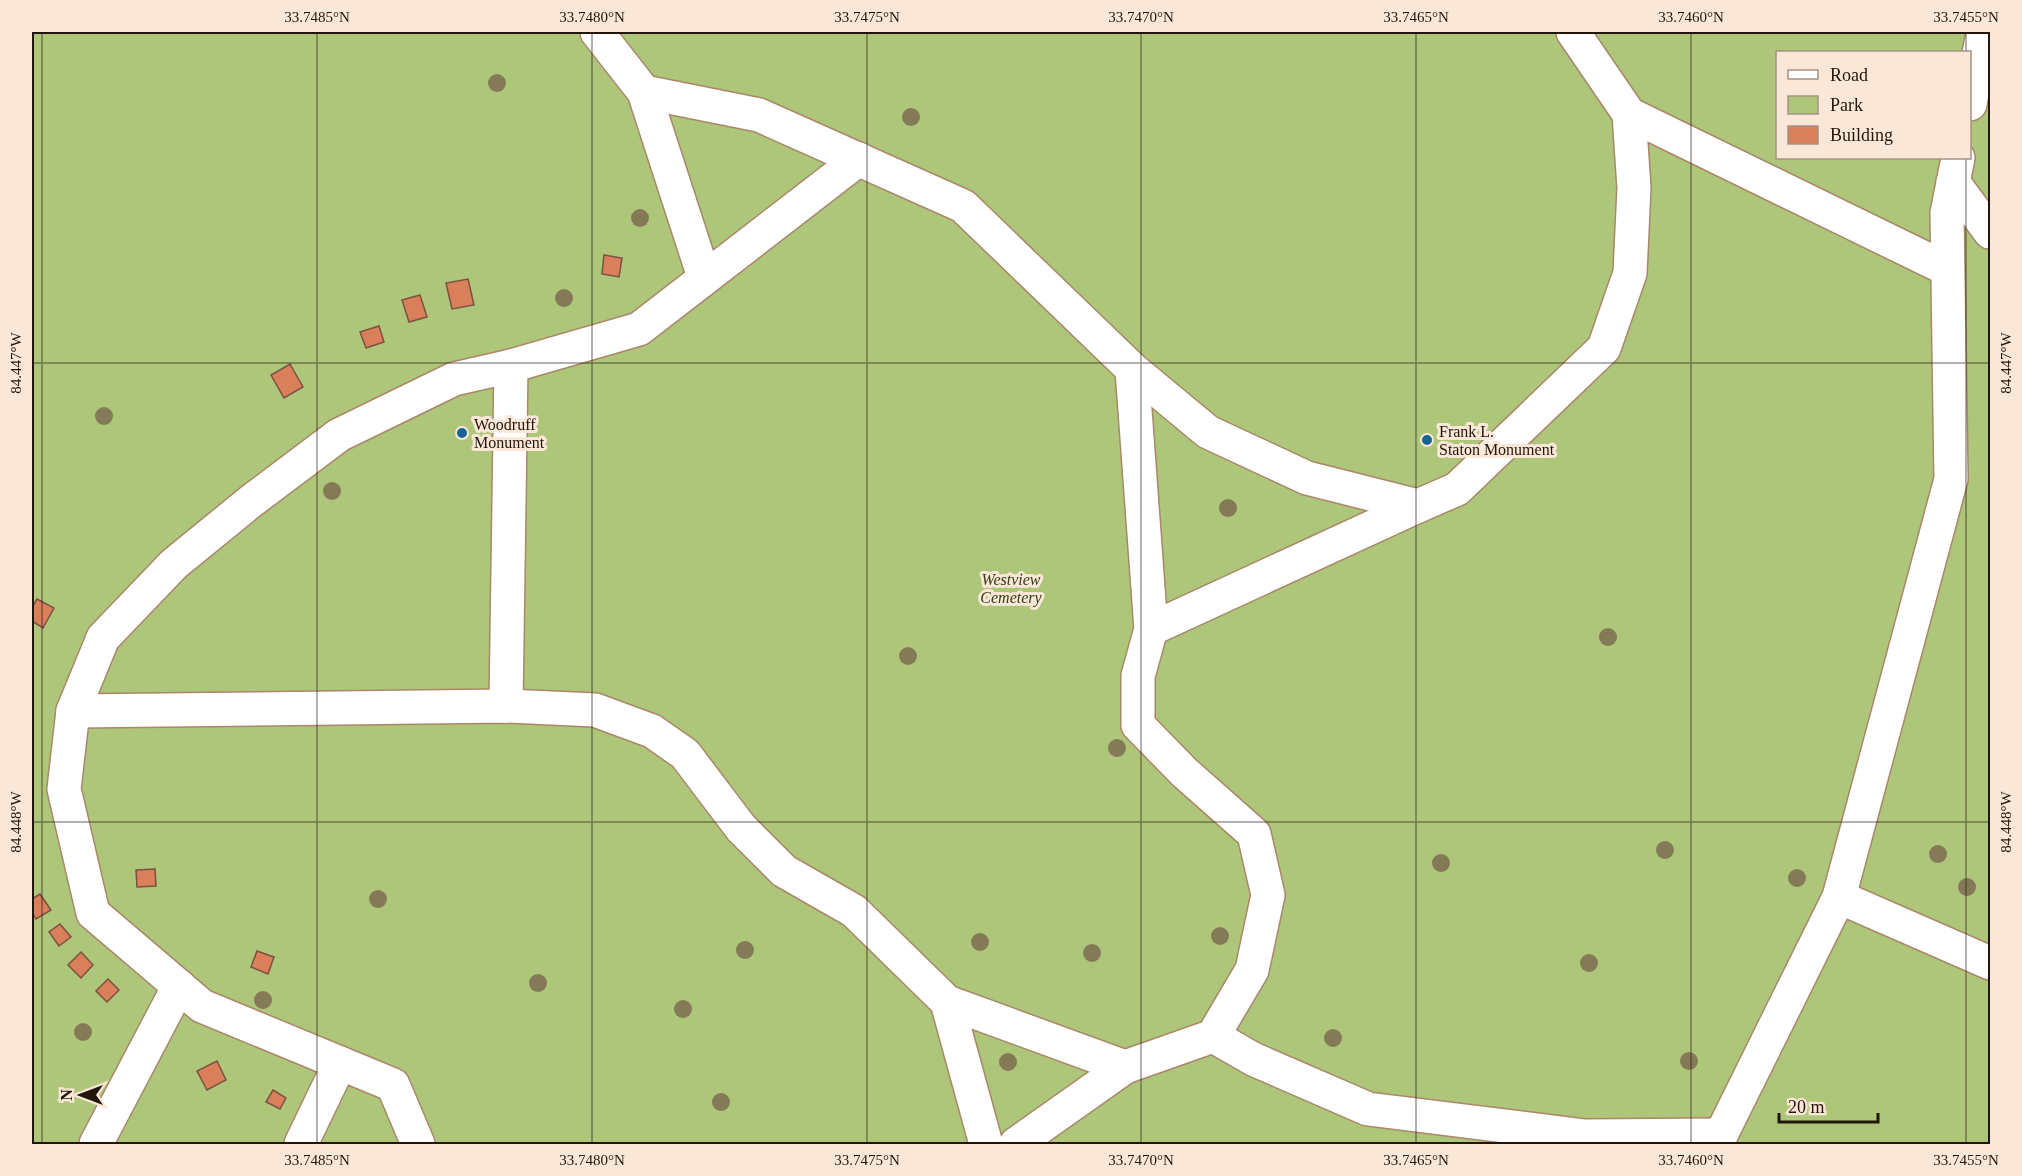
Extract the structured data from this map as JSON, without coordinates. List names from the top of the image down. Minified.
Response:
{"parks":["Westview Cemetery"],"places":["Woodruff Monument","Frank L. Staton Monument"],"legend":["Road","Park","Building"],"scale_bar":"20 m","north":"left","coordinates":["33.7485°N","33.7480°N","33.7475°N","33.7470°N","33.7465°N","33.7460°N","33.7455°N","84.447°W","84.448°W"]}
